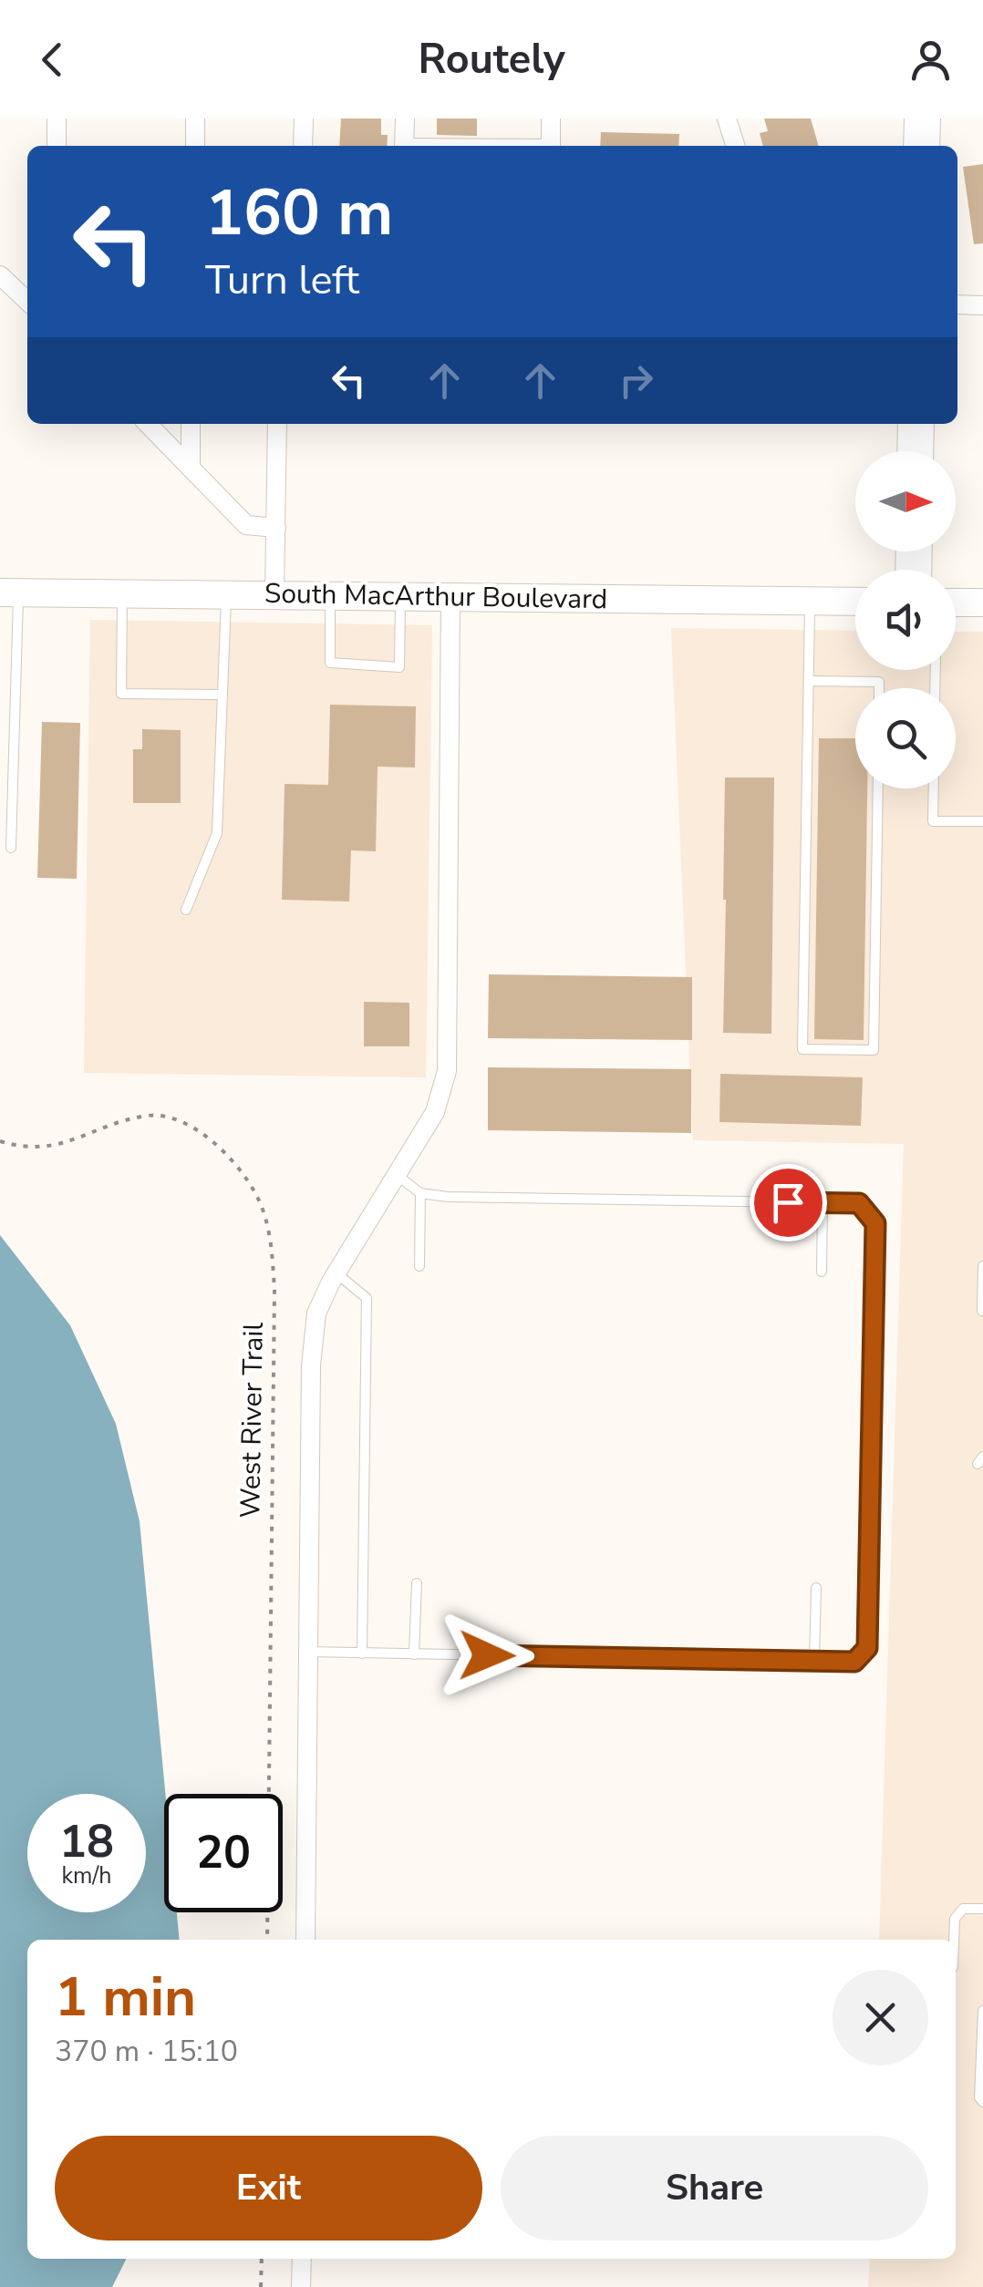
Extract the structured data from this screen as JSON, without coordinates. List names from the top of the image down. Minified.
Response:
{"streets":{"main road":["South MacArthur Boulevard"],"path":["West River Trail"]},"north":"right","page":{"header":"Routely","turn":["160 m","Turn left"],"speed":"18 km/h","limit":"20","heading":["1 min","370 m · 15:10"],"buttons":["Exit","Share"]}}
